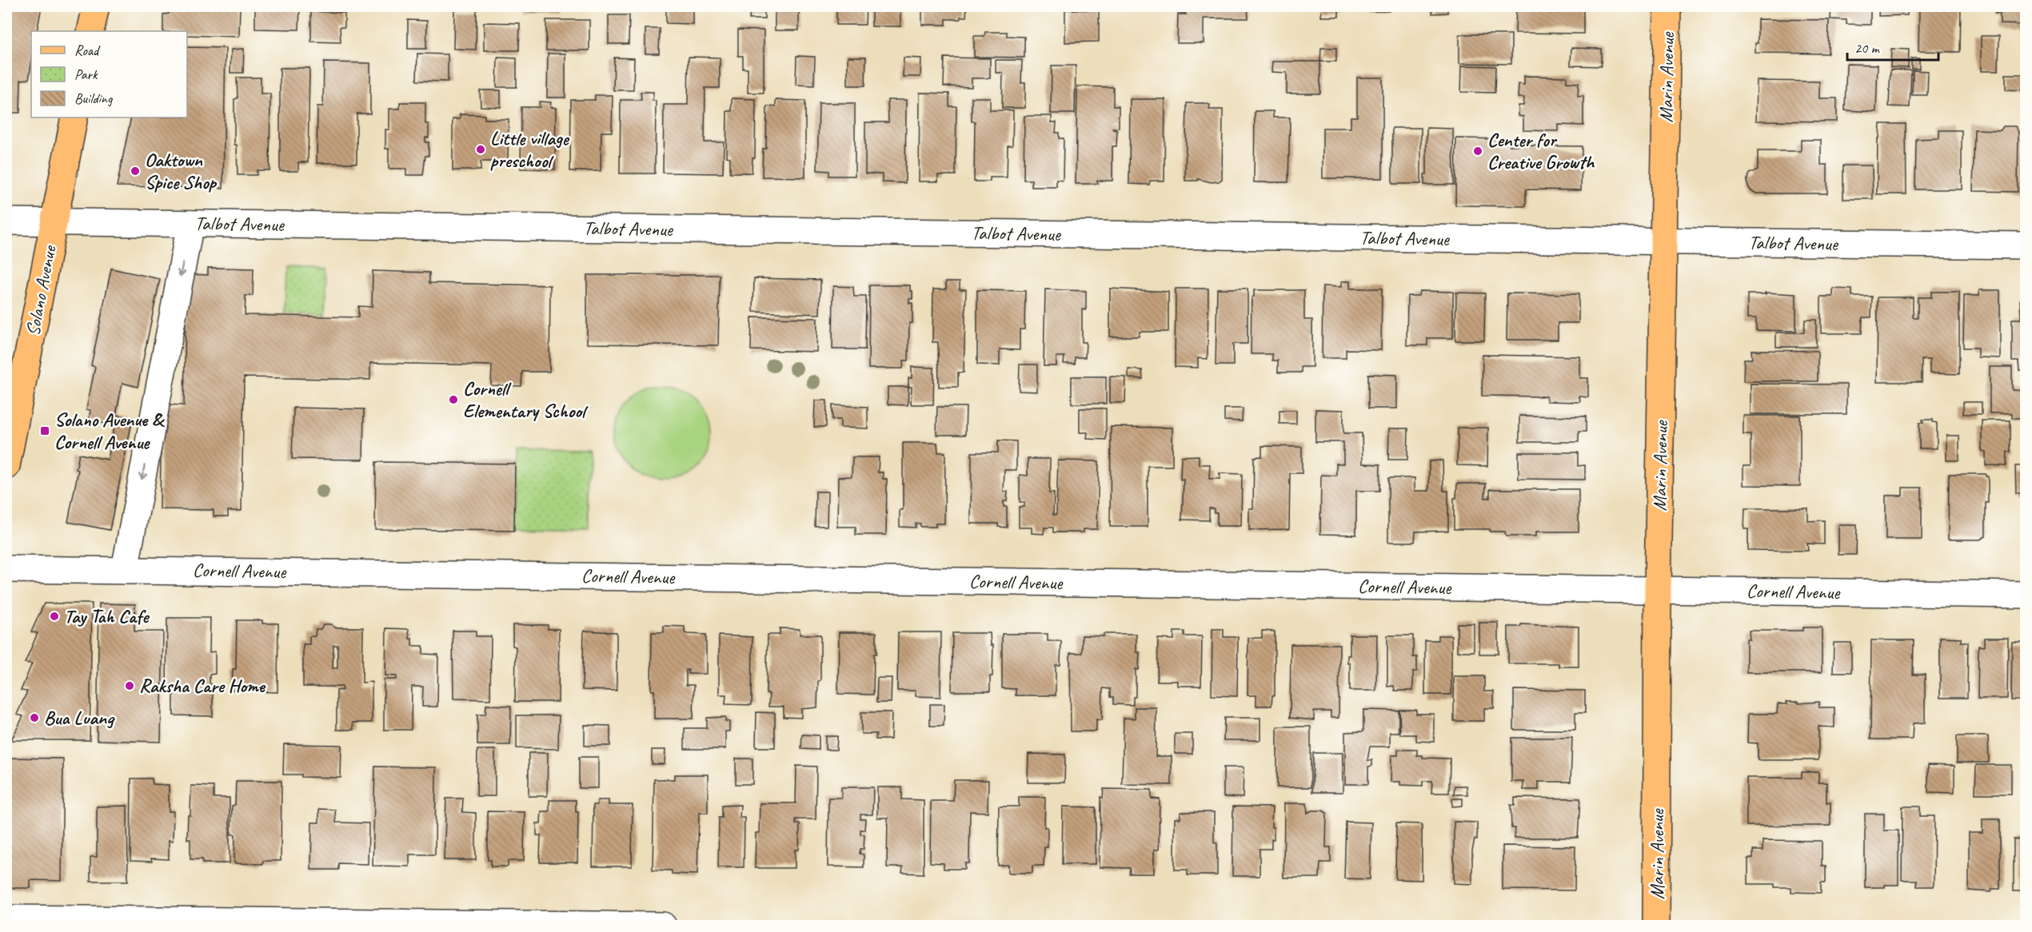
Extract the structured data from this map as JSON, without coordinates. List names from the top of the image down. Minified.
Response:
{"streets":{"main road":["Marin Avenue","Solano Avenue"],"street":["Talbot Avenue","Cornell Avenue"]},"crossings":[["Marin Avenue","Talbot Avenue"],["Marin Avenue","Cornell Avenue"],["Talbot Avenue","Solano Avenue"]],"places":{"other":["Little village preschool","Center for Creative Growth","Oaktown Spice Shop","Cornell Elementary School","Tay Tah Cafe","Raksha Care Home","Bua Luang"],"transit":["Solano Avenue & Cornell Avenue"]},"legend":["Road","Park","Building"],"scale_bar":"20 m"}
